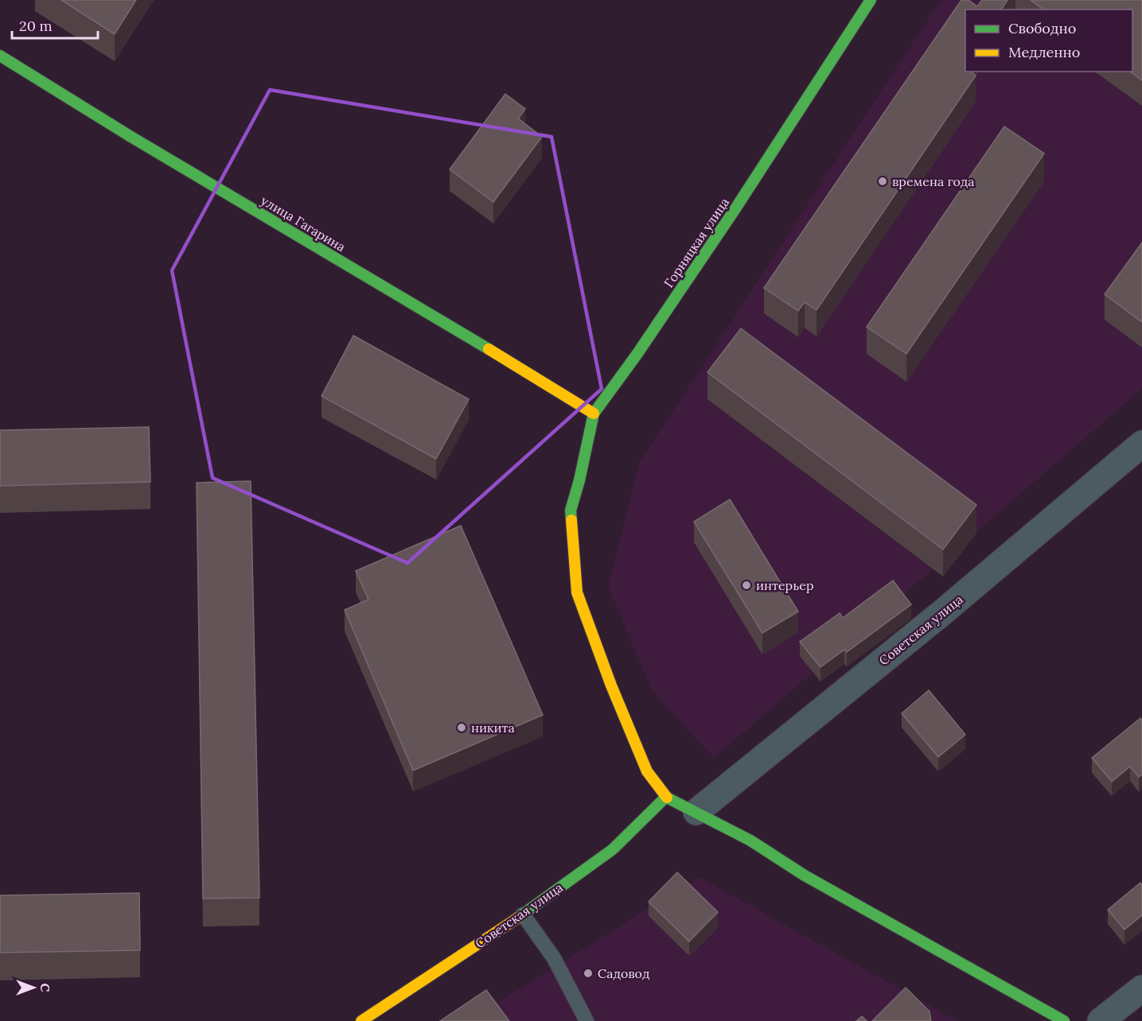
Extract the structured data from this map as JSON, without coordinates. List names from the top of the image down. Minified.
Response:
{"streets":{"main road":["улица Гагарина","Горняцкая улица","Советская улица"]},"crossings":[["улица Гагарина","Горняцкая улица"],["Горняцкая улица","Советская улица"]],"places":["времена года","интерьер","никита","Садовод"],"legend":["Свободно","Медленно"],"scale_bar":"20 m","north":"right"}
